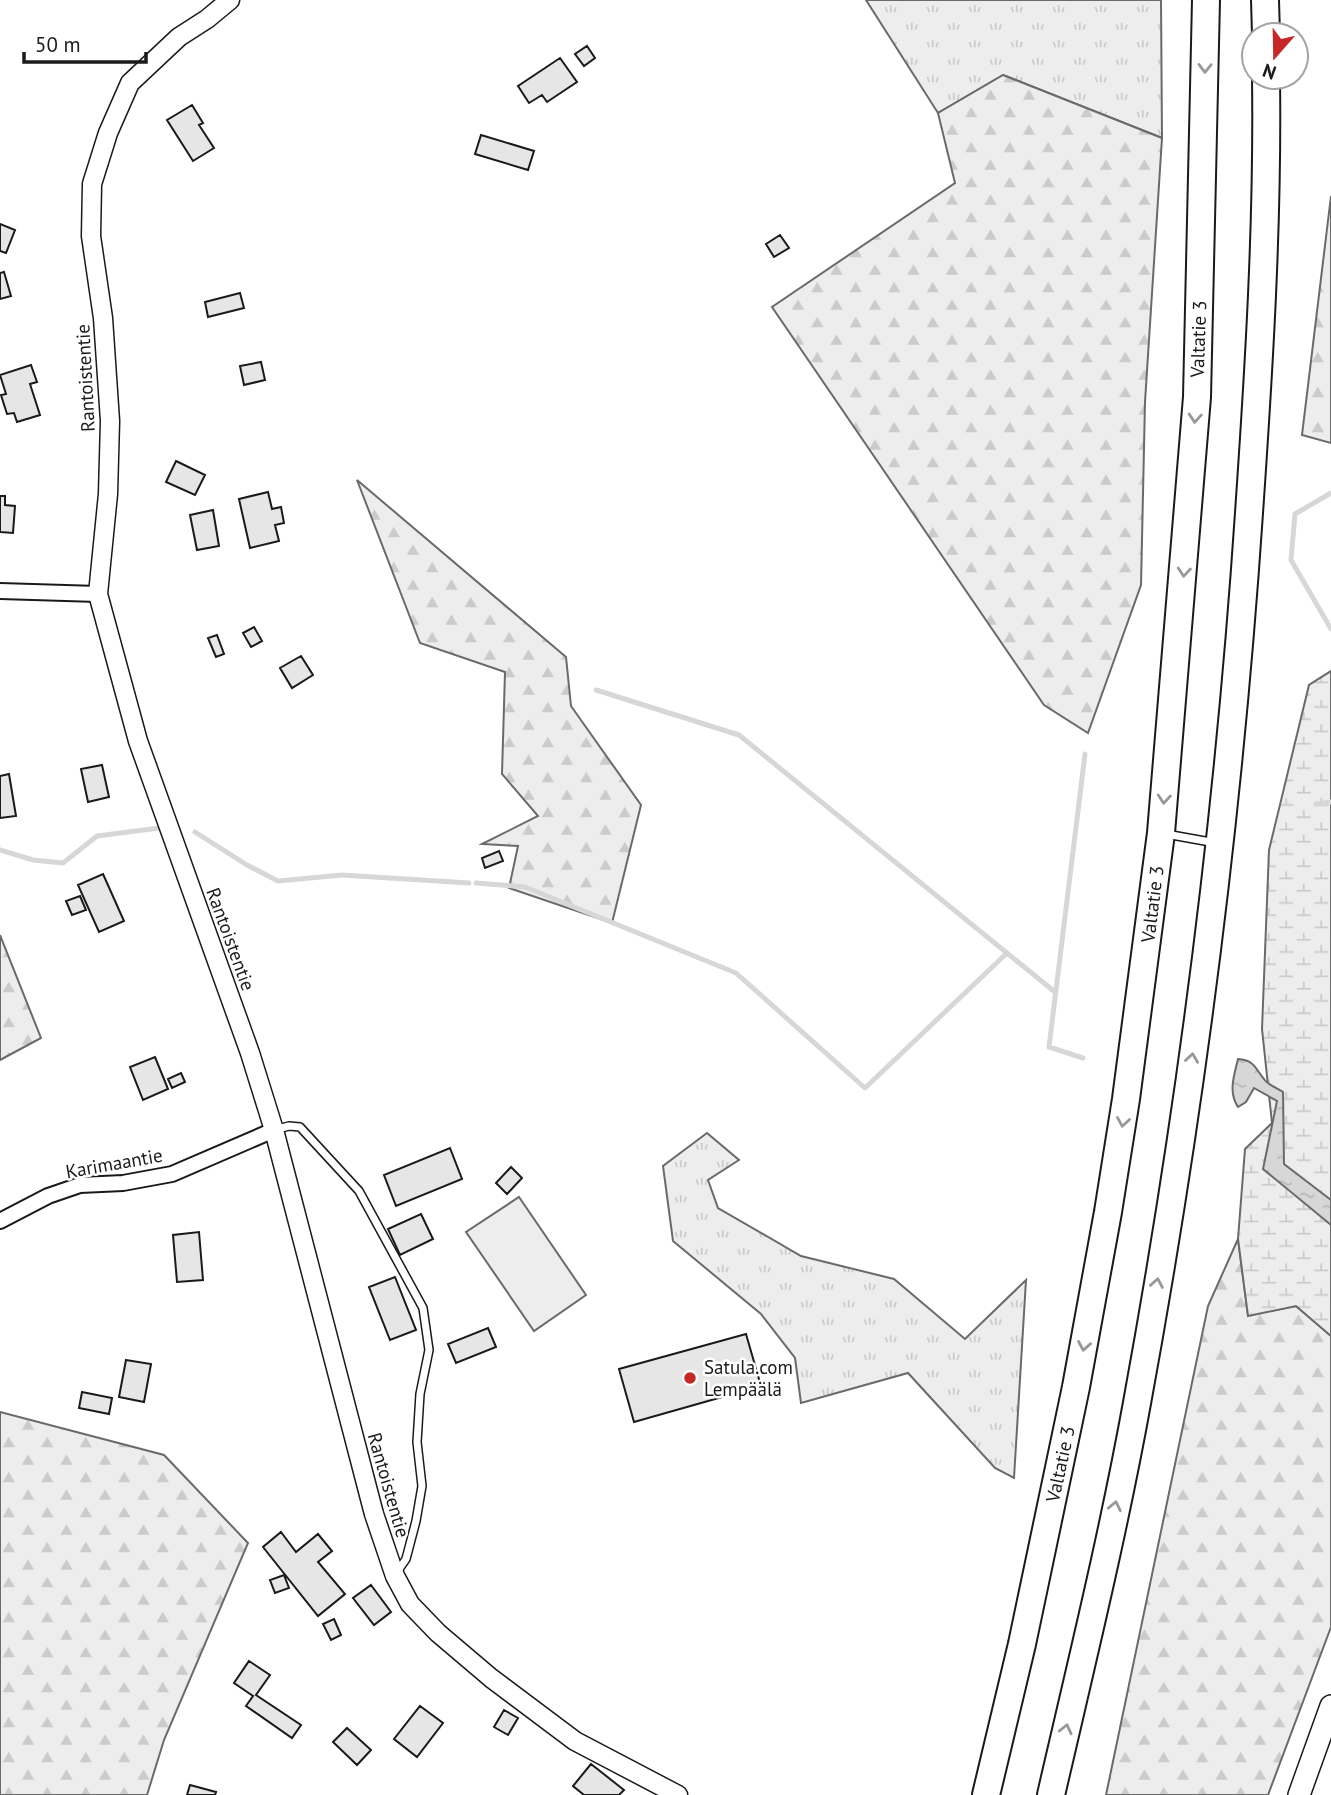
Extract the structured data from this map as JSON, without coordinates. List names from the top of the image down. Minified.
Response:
{"streets":{"highway":["Valtatie 3"],"street":["Rantoistentie","Karimaantie"]},"crossings":[["Rantoistentie","Karimaantie"]],"places":["Satula.com Lempäälä"],"scale_bar":"50 m","north":"bottom"}
